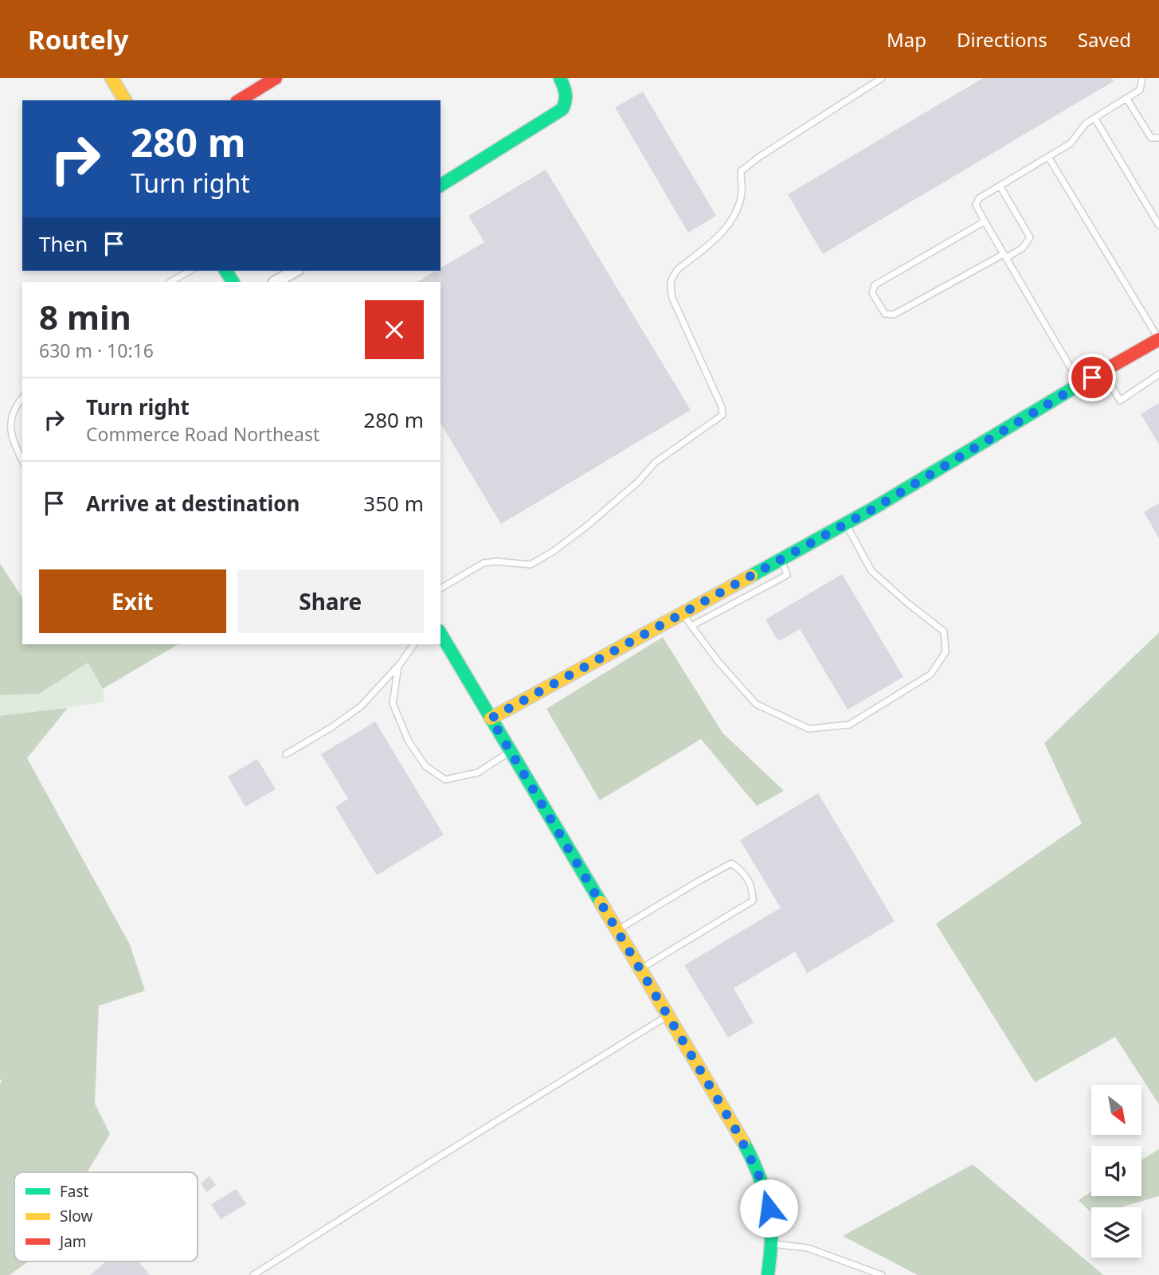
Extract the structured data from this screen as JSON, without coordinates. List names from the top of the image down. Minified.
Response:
{"legend":["Fast","Slow","Jam"],"north":"bottom right","page":{"header":"Routely","nav":["Map","Directions","Saved"],"turn":["280 m","Turn right"],"then":"Then","heading":["8 min","630 m · 10:16"],"list":[{"name":"Turn right","note":"Commerce Road Northeast","value":"280 m"},{"name":"Arrive at destination","value":"350 m"}],"buttons":["Exit","Share"]}}
